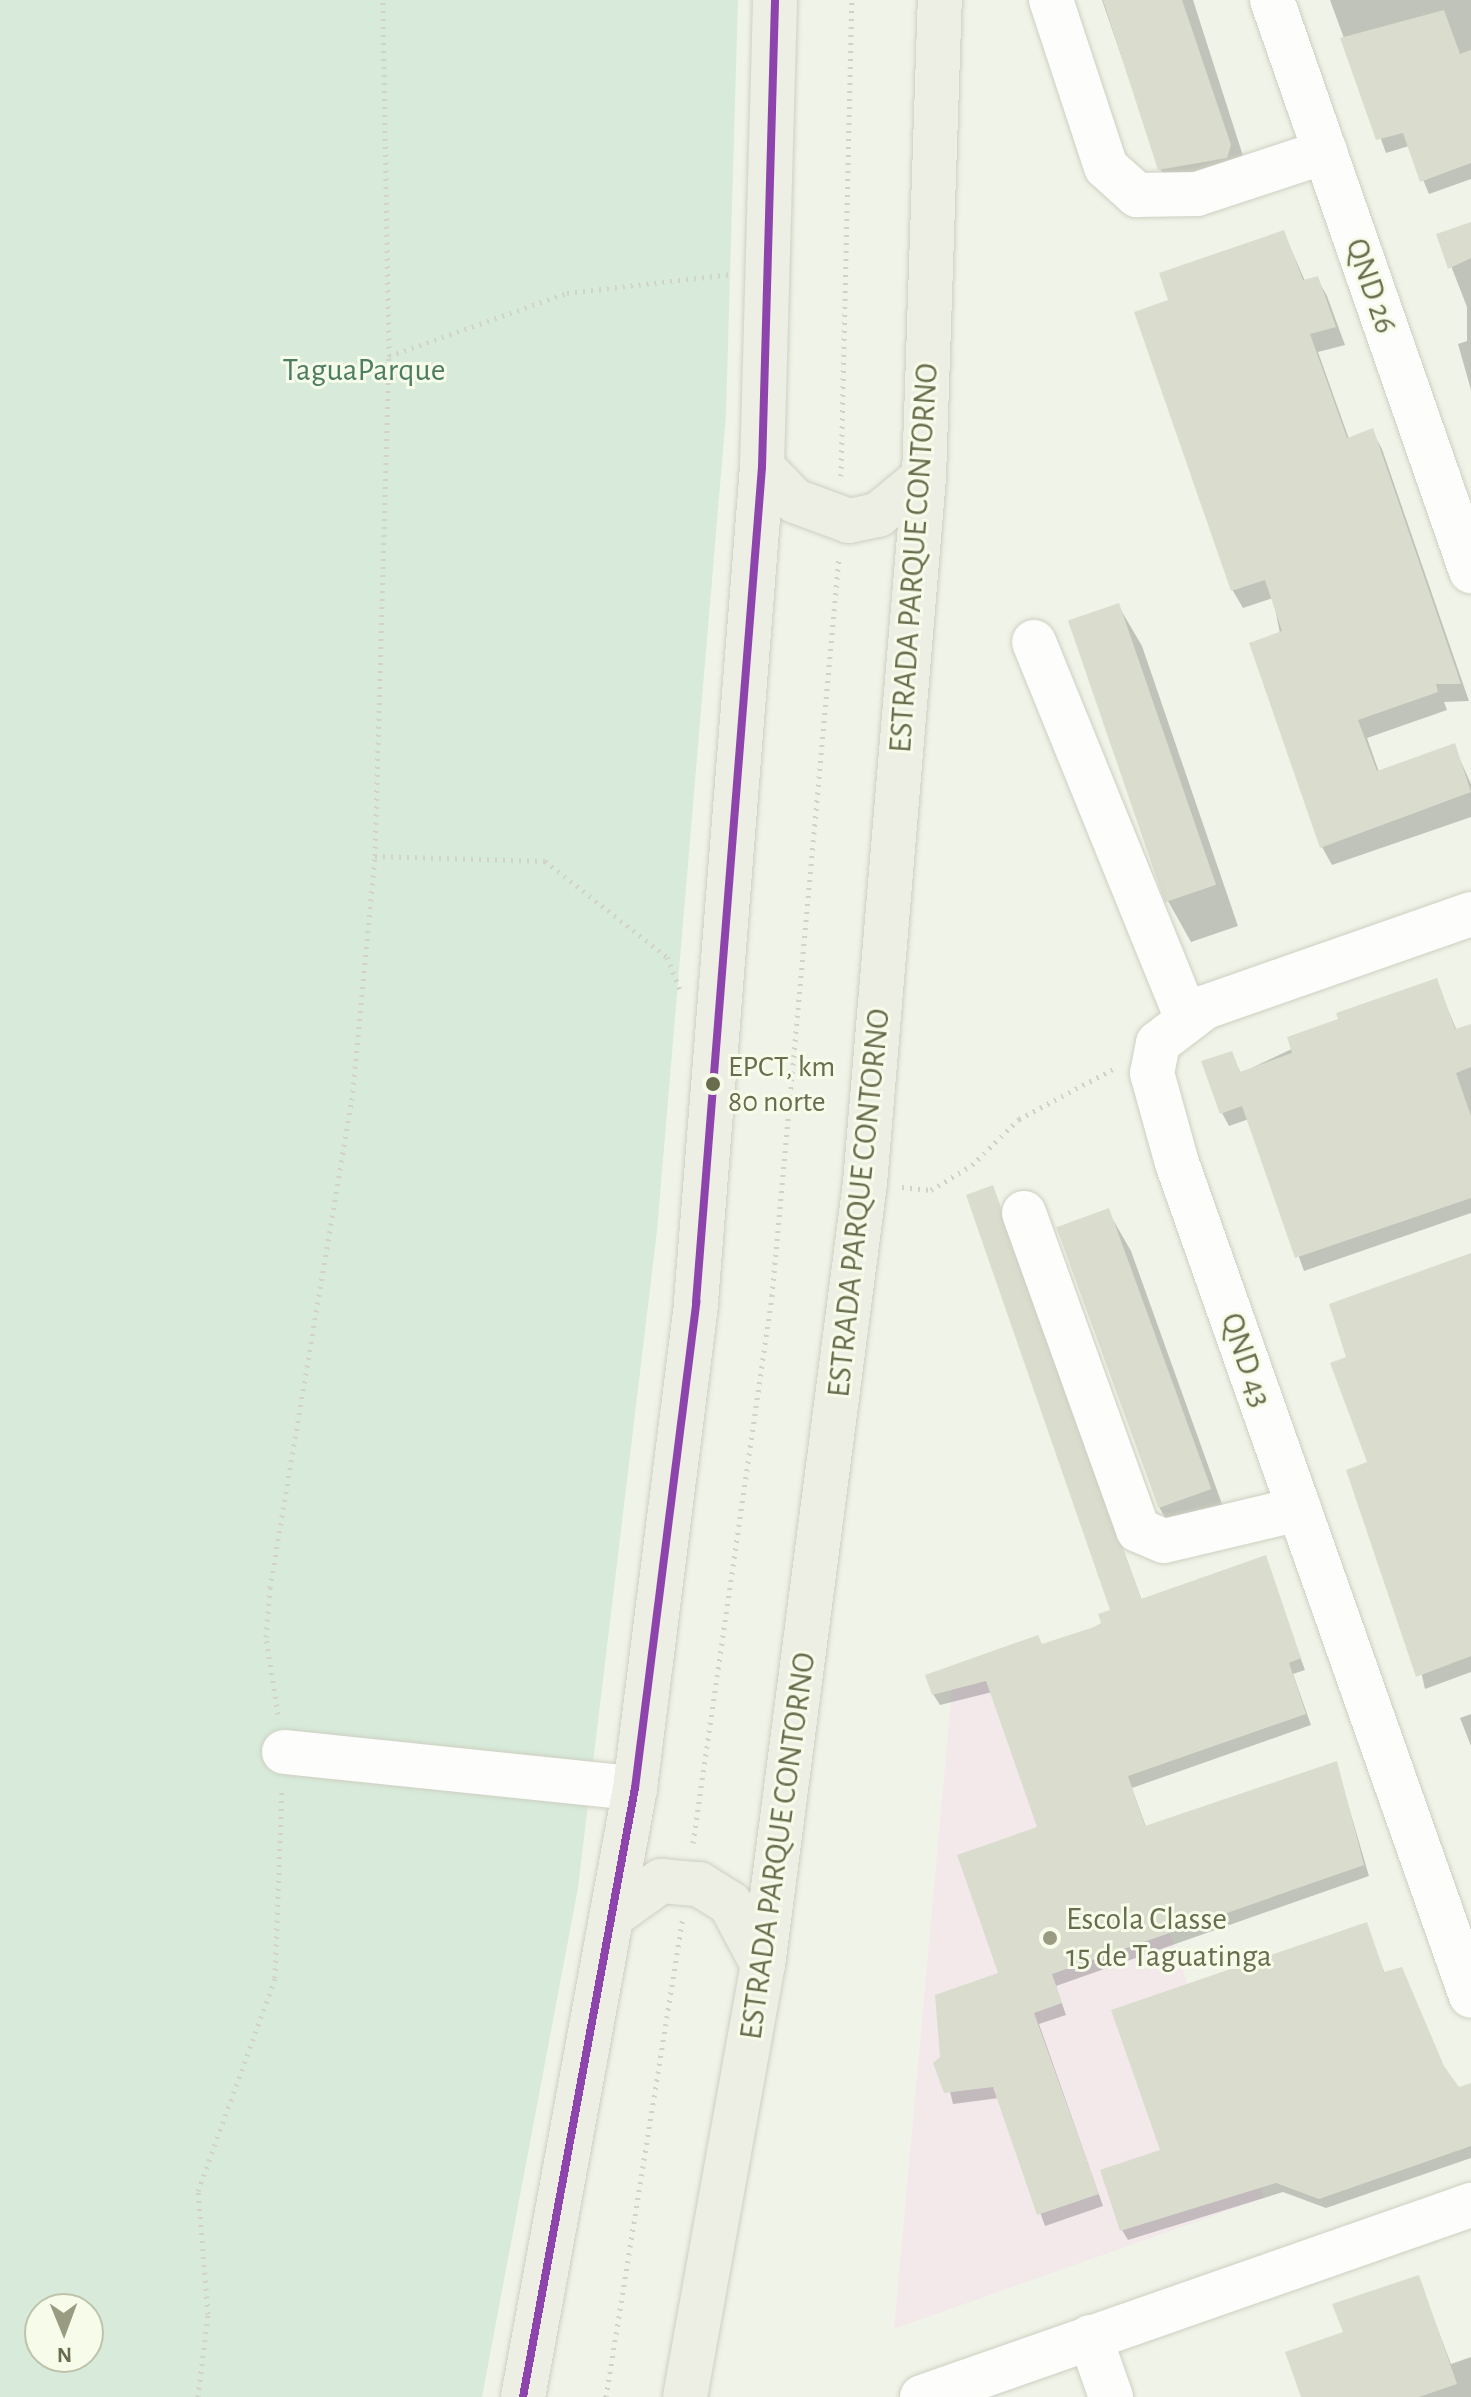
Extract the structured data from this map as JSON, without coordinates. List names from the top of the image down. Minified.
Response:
{"streets":{"highway":["ESTRADA PARQUE CONTORNO"],"street":["QND 26","QND 43"]},"parks":["TaguaParque"],"places":["EPCT, km 80 norte","Escola Classe 15 de Taguatinga"],"north":"bottom"}
